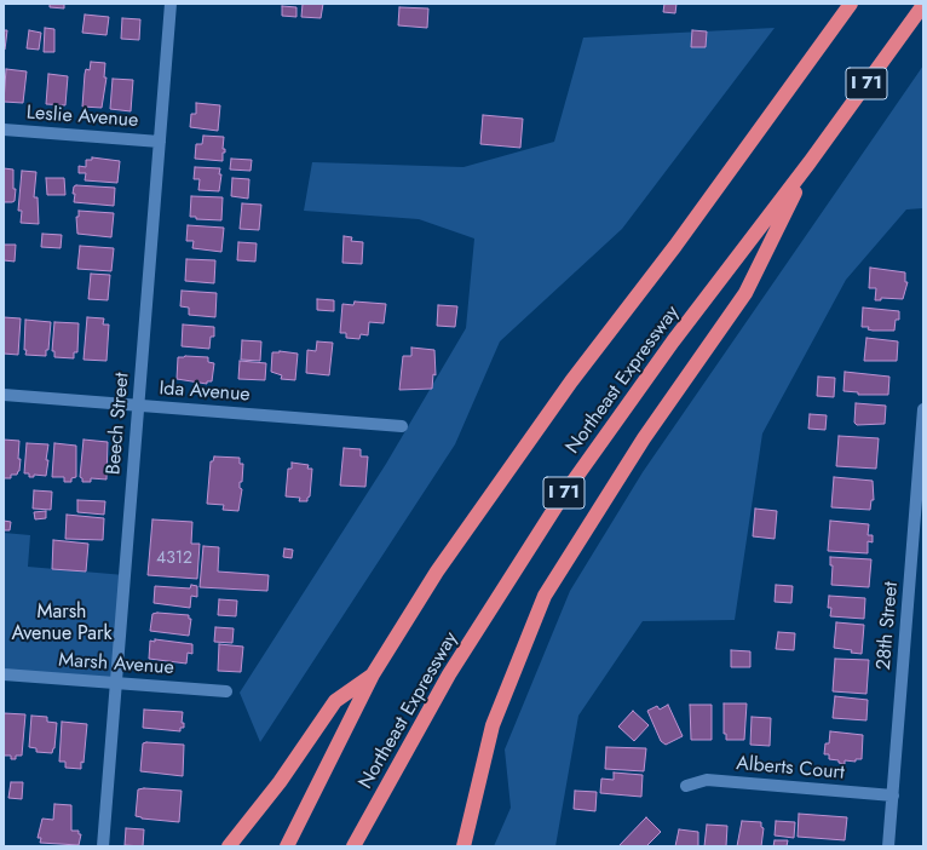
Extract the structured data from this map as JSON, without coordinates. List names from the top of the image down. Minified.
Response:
{"streets":{"highway":["I 71","Northeast Expressway"],"street":["Leslie Avenue","Ida Avenue","Beech Street","28th Street","Marsh Avenue","Alberts Court"]},"crossings":[["Leslie Avenue","Beech Street"],["Ida Avenue","Beech Street"],["Beech Street","Marsh Avenue"],["28th Street","Alberts Court"]],"parks":["Marsh Avenue Park"],"house_numbers":["4312"]}
